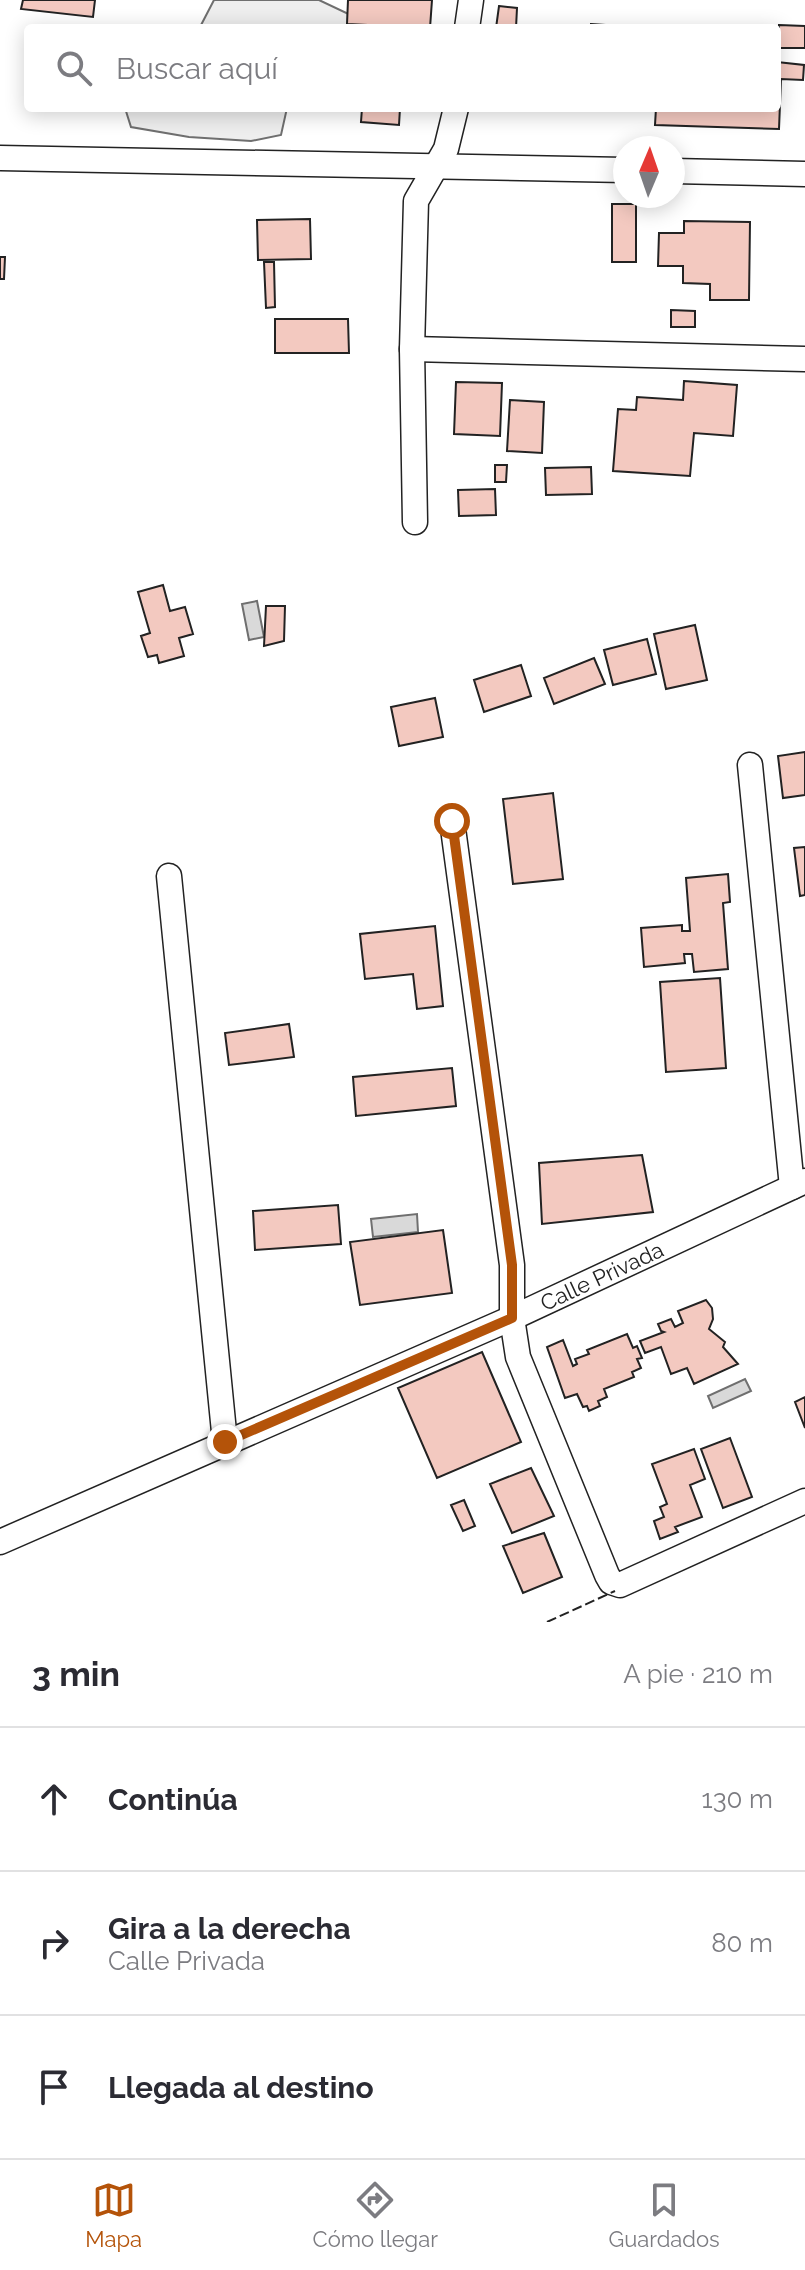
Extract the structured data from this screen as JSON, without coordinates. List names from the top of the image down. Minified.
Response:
{"streets":{"street":["Calle Privada"]},"north":"top","page":{"search":"Buscar aquí","heading":["3 min","A pie · 210 m"],"list":[["Continúa","130 m"],["Gira a la derecha","Calle Privada","80 m"],"Llegada al destino"],"nav":["Mapa","Cómo llegar","Guardados"]}}
